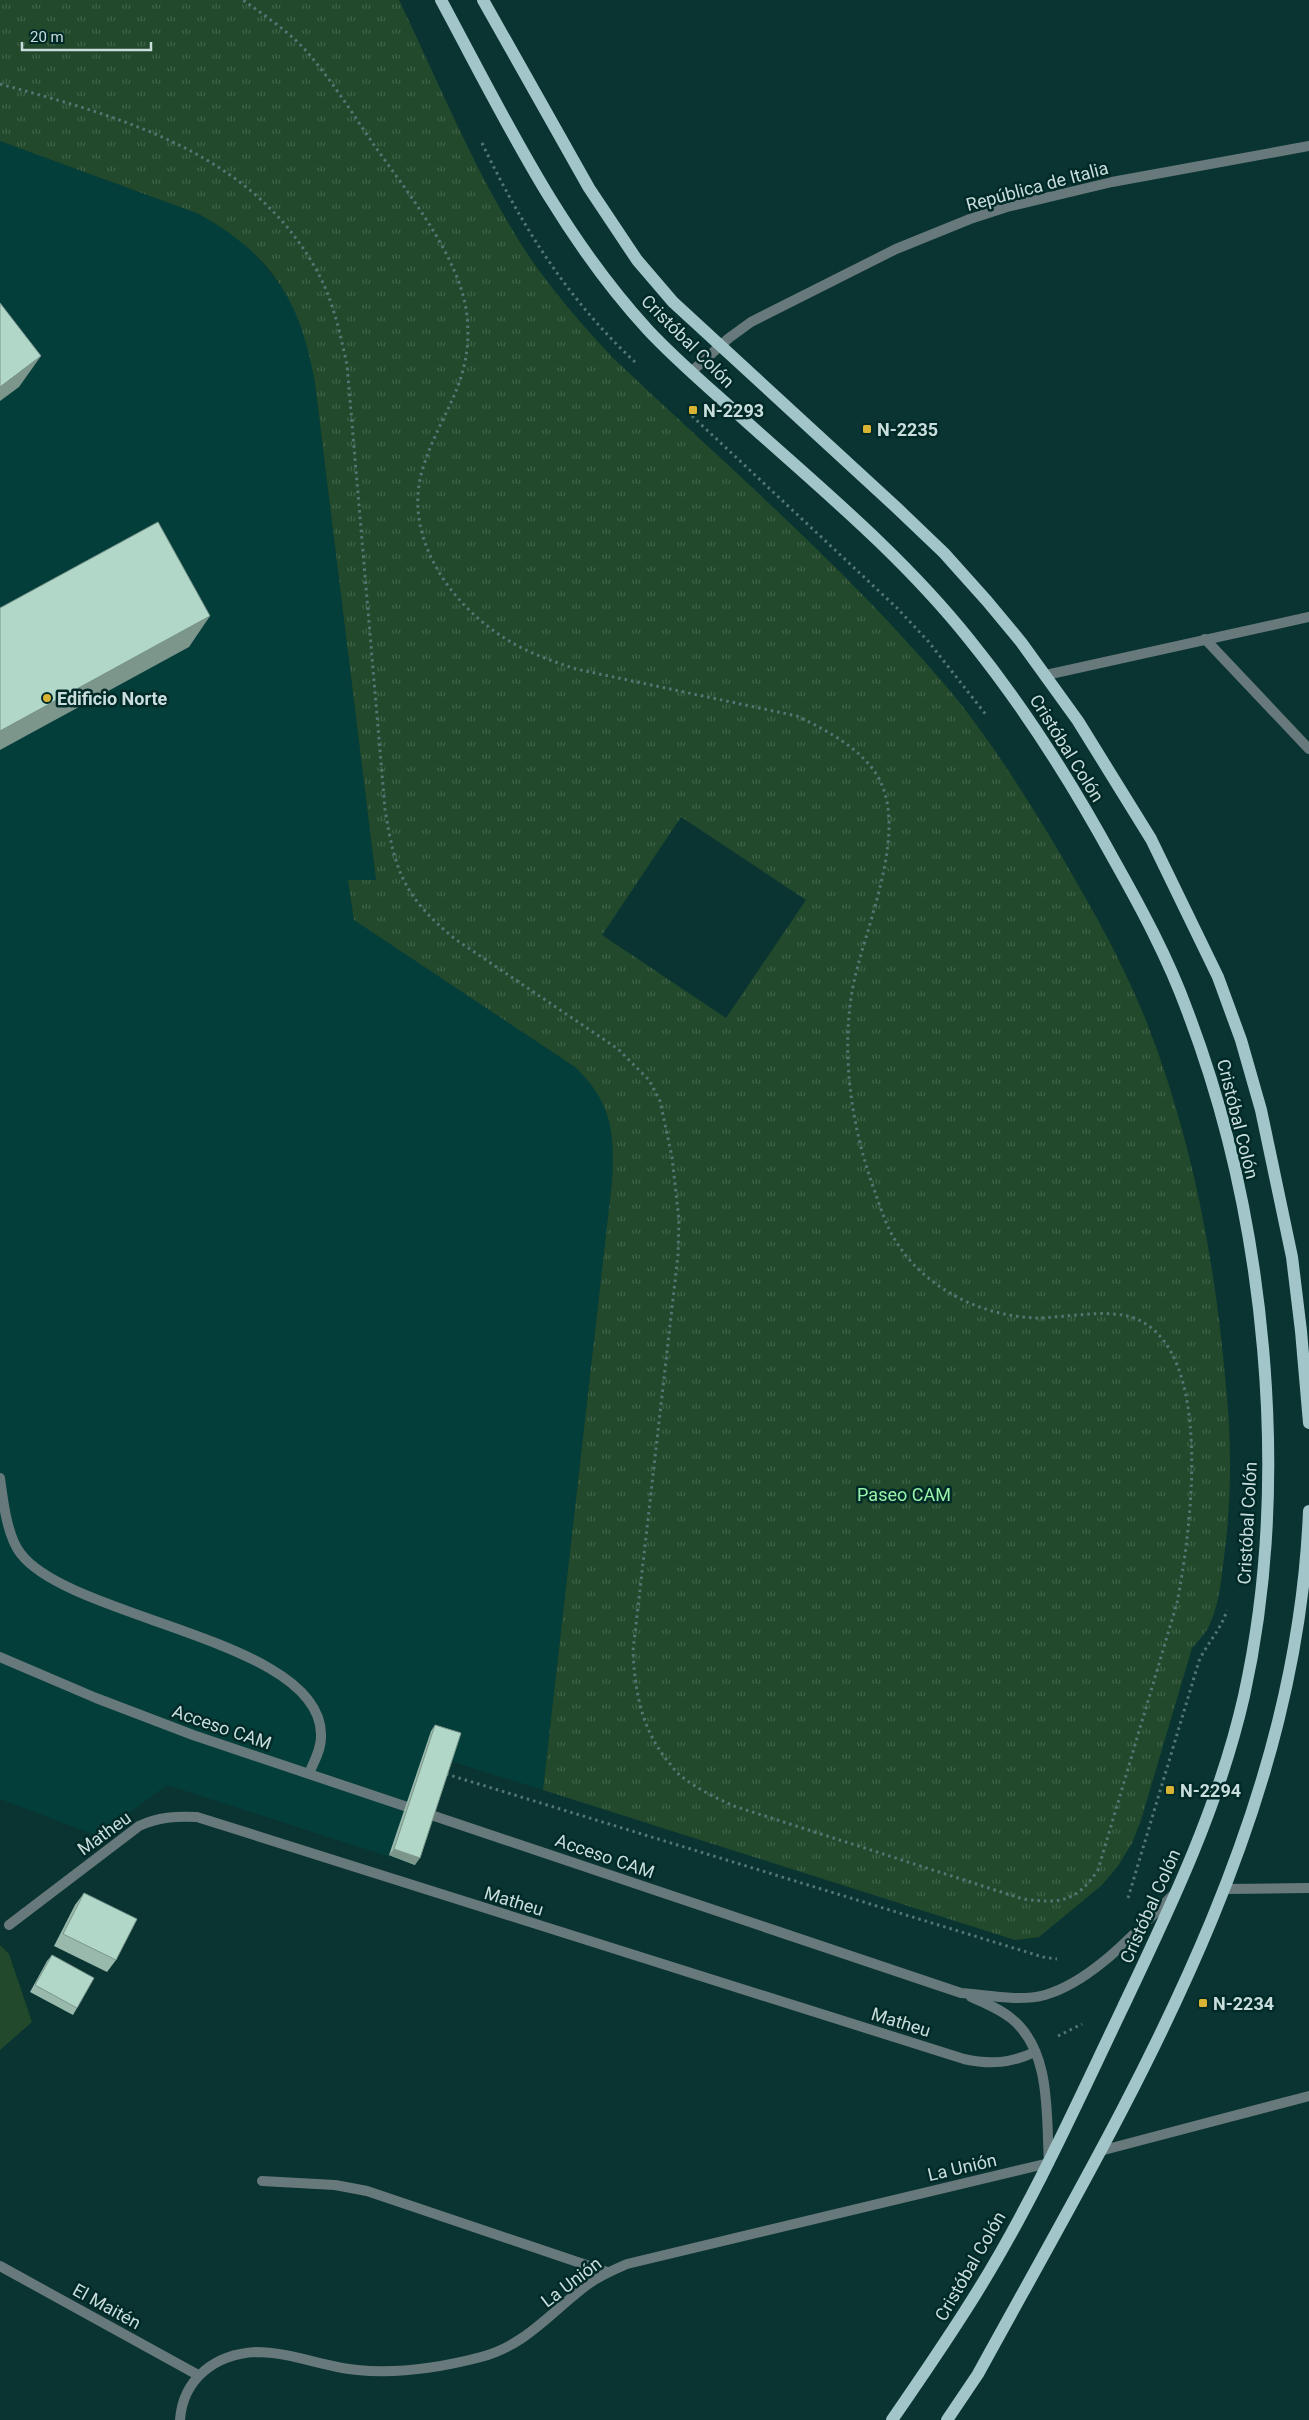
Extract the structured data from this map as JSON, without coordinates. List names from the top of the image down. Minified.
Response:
{"streets":{"main road":["Cristóbal Colón"],"street":["República de Italia","Acceso CAM","Matheu","La Unión","El Maitén"]},"crossings":[["República de Italia","Cristóbal Colón"],["Cristóbal Colón","Acceso CAM"],["Cristóbal Colón","La Unión"],["La Unión","El Maitén"]],"parks":["Paseo CAM"],"places":{"transit":["N-2293","N-2235","N-2294","N-2234"],"other":["Edificio Norte"]},"scale_bar":"20 m"}
